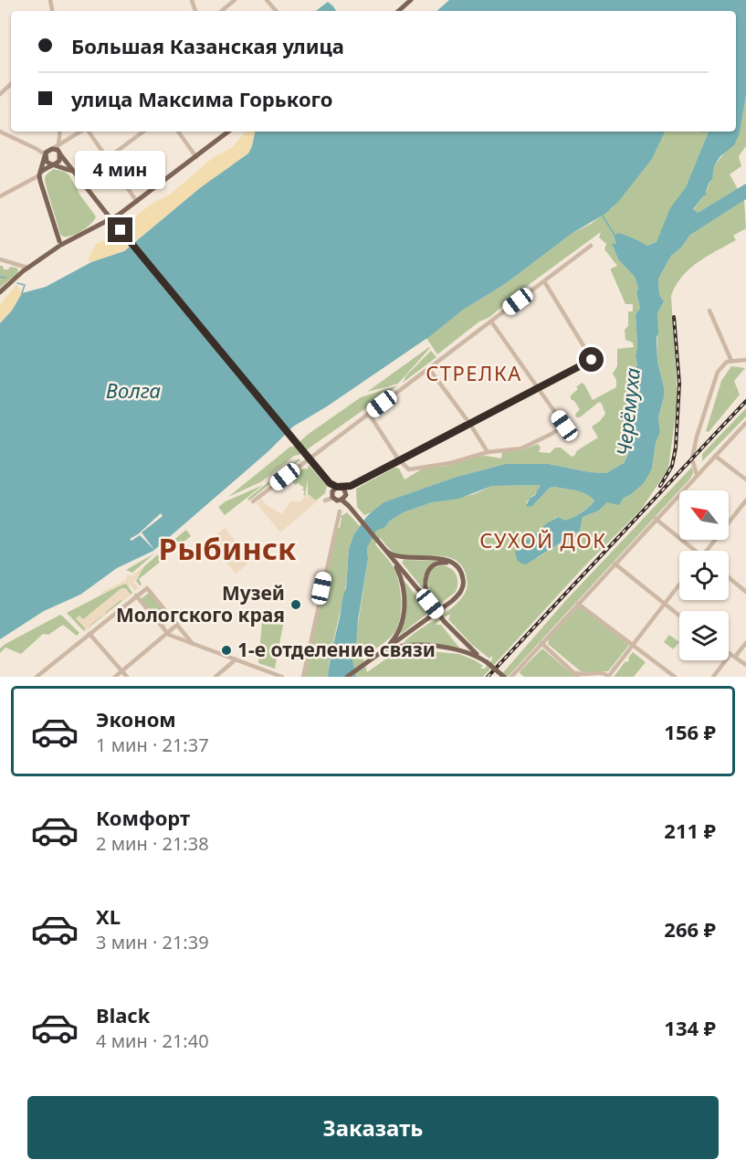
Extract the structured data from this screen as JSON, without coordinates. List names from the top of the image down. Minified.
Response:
{"districts":["СТРЕЛКА","СУХОЙ ДОК","Рыбинск"],"water":["Волга","Черёмуха"],"places":["Музей Мологского края","1-е отделение связи"],"north":"top left","page":{"banner":["Большая Казанская улица","улица Максима Горького"],"bubble":"4 мин","list":[{"name":"Эконом","note":"1 мин · 21:37","value":"156 ₽"},{"name":"Комфорт","note":"2 мин · 21:38","value":"211 ₽"},{"name":"XL","note":"3 мин · 21:39","value":"266 ₽"},{"name":"Black","note":"4 мин · 21:40","value":"134 ₽"}],"buttons":"Заказать"}}
